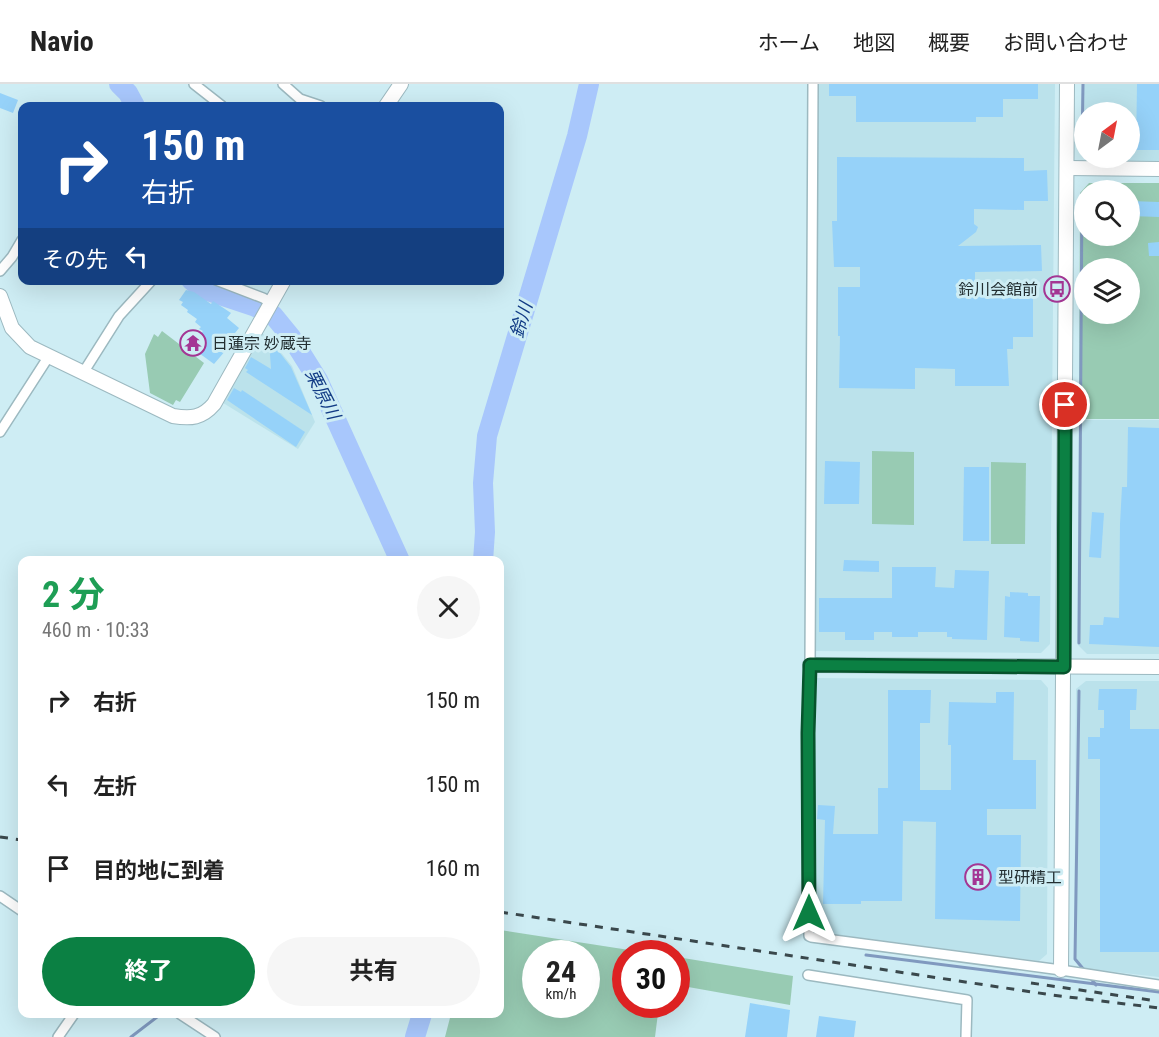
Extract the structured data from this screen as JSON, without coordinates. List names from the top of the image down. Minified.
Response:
{"water":["鈴川","栗原川"],"places":{"bus stop":["鈴川会館前"],"temple":["日蓮宗 妙蔵寺"],"building":["型研精工"]},"north":"top right","page":{"header":"Navio","nav":["ホーム","地図","概要","お問い合わせ"],"turn":["150 m","右折"],"then":"その先","heading":["2 分","460 m · 10:33"],"list":[{"name":"右折","value":"150 m"},{"name":"左折","value":"150 m"},{"name":"目的地に到着","value":"160 m"}],"buttons":["終了","共有"],"speed":"24 km/h","limit":"30"}}
